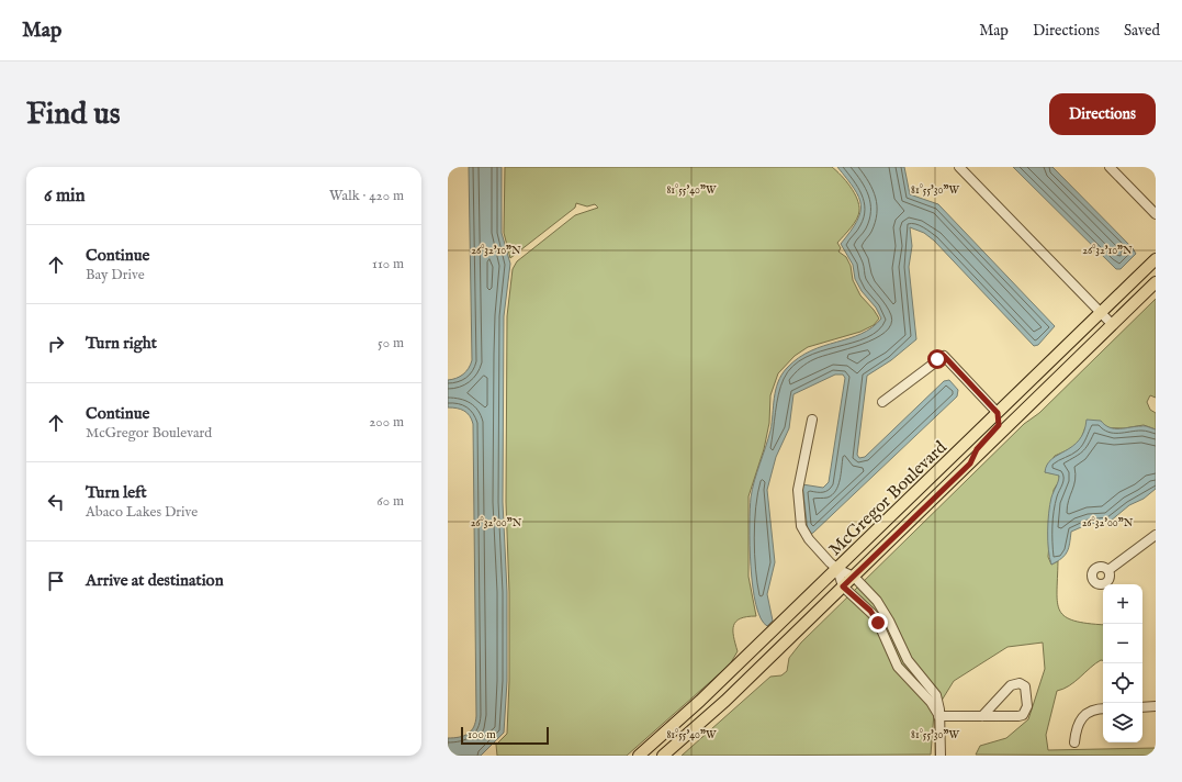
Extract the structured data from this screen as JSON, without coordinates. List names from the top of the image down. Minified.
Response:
{"streets":{"main road":["McGregor Boulevard"]},"scale_bar":"100 m","page":{"header":"Map","nav":["Map","Directions","Saved"],"buttons":"Directions","title":"Find us","heading":["6 min","Walk · 420 m"],"list":[["Continue","Bay Drive","110 m"],["Turn right","50 m"],["Continue","McGregor Boulevard","200 m"],["Turn left","Abaco Lakes Drive","60 m"],"Arrive at destination"],"map_buttons":["+","−"],"scale":"100 m"},"coordinates":["81°55'40\"W","81°55'30\"W","26°32'10\"N","26°32'00\"N"]}
